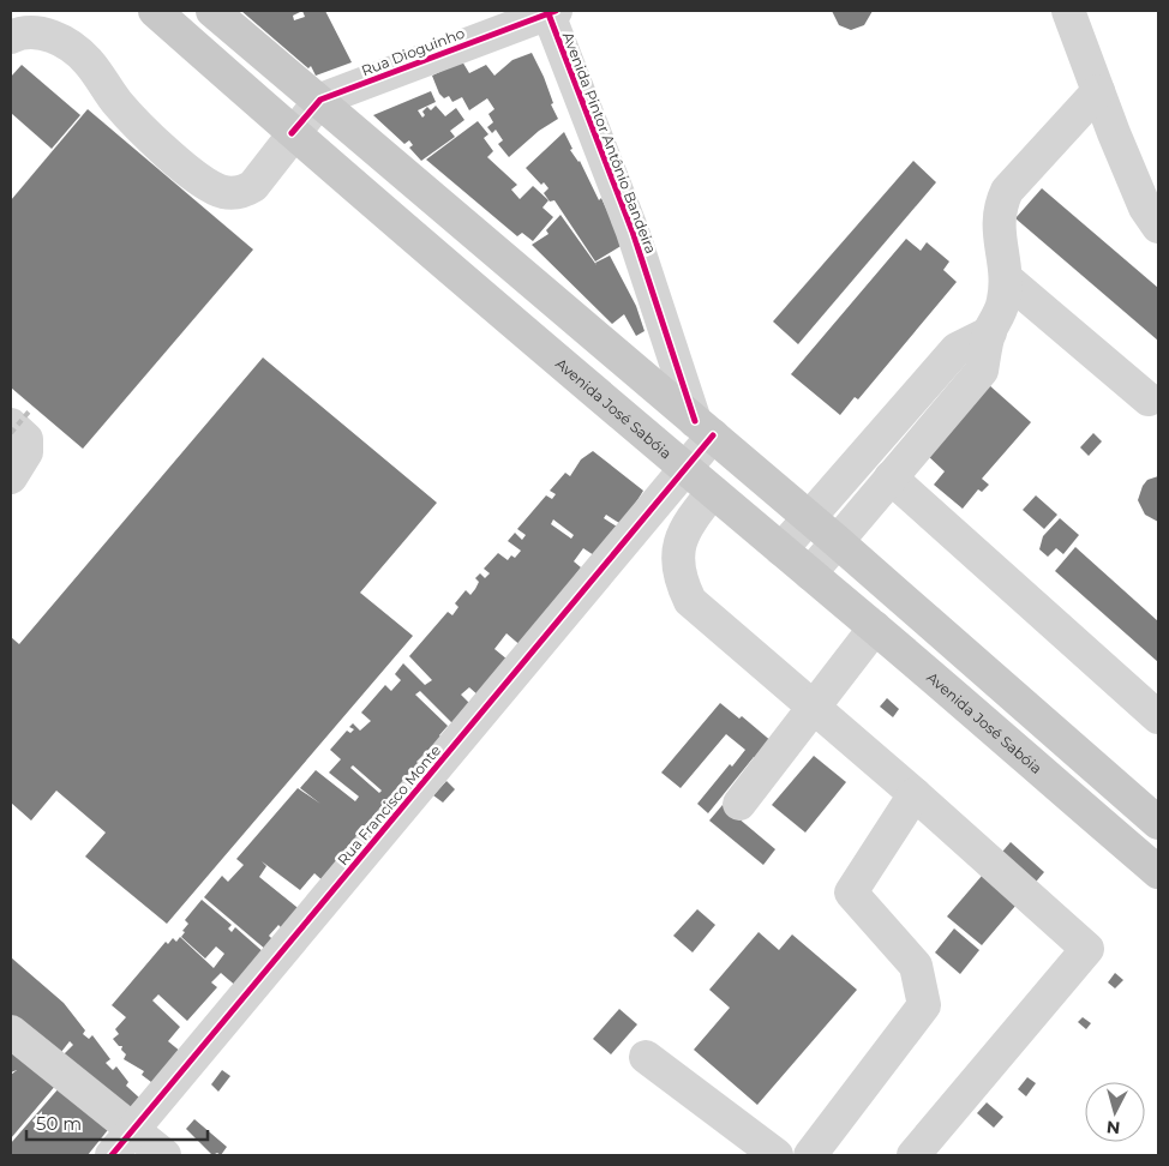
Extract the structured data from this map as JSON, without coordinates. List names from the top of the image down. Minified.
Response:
{"streets":{"main road":["Avenida José Sabóia"],"street":["Rua Dioguinho","Avenida Pintor Antônio Bandeira","Rua Francisco Monte"]},"crossings":[["Rua Dioguinho","Avenida Pintor Antônio Bandeira"],["Rua Dioguinho","Avenida José Sabóia"],["Avenida José Sabóia","Rua Francisco Monte"]],"scale_bar":"50 m","north":"bottom"}
